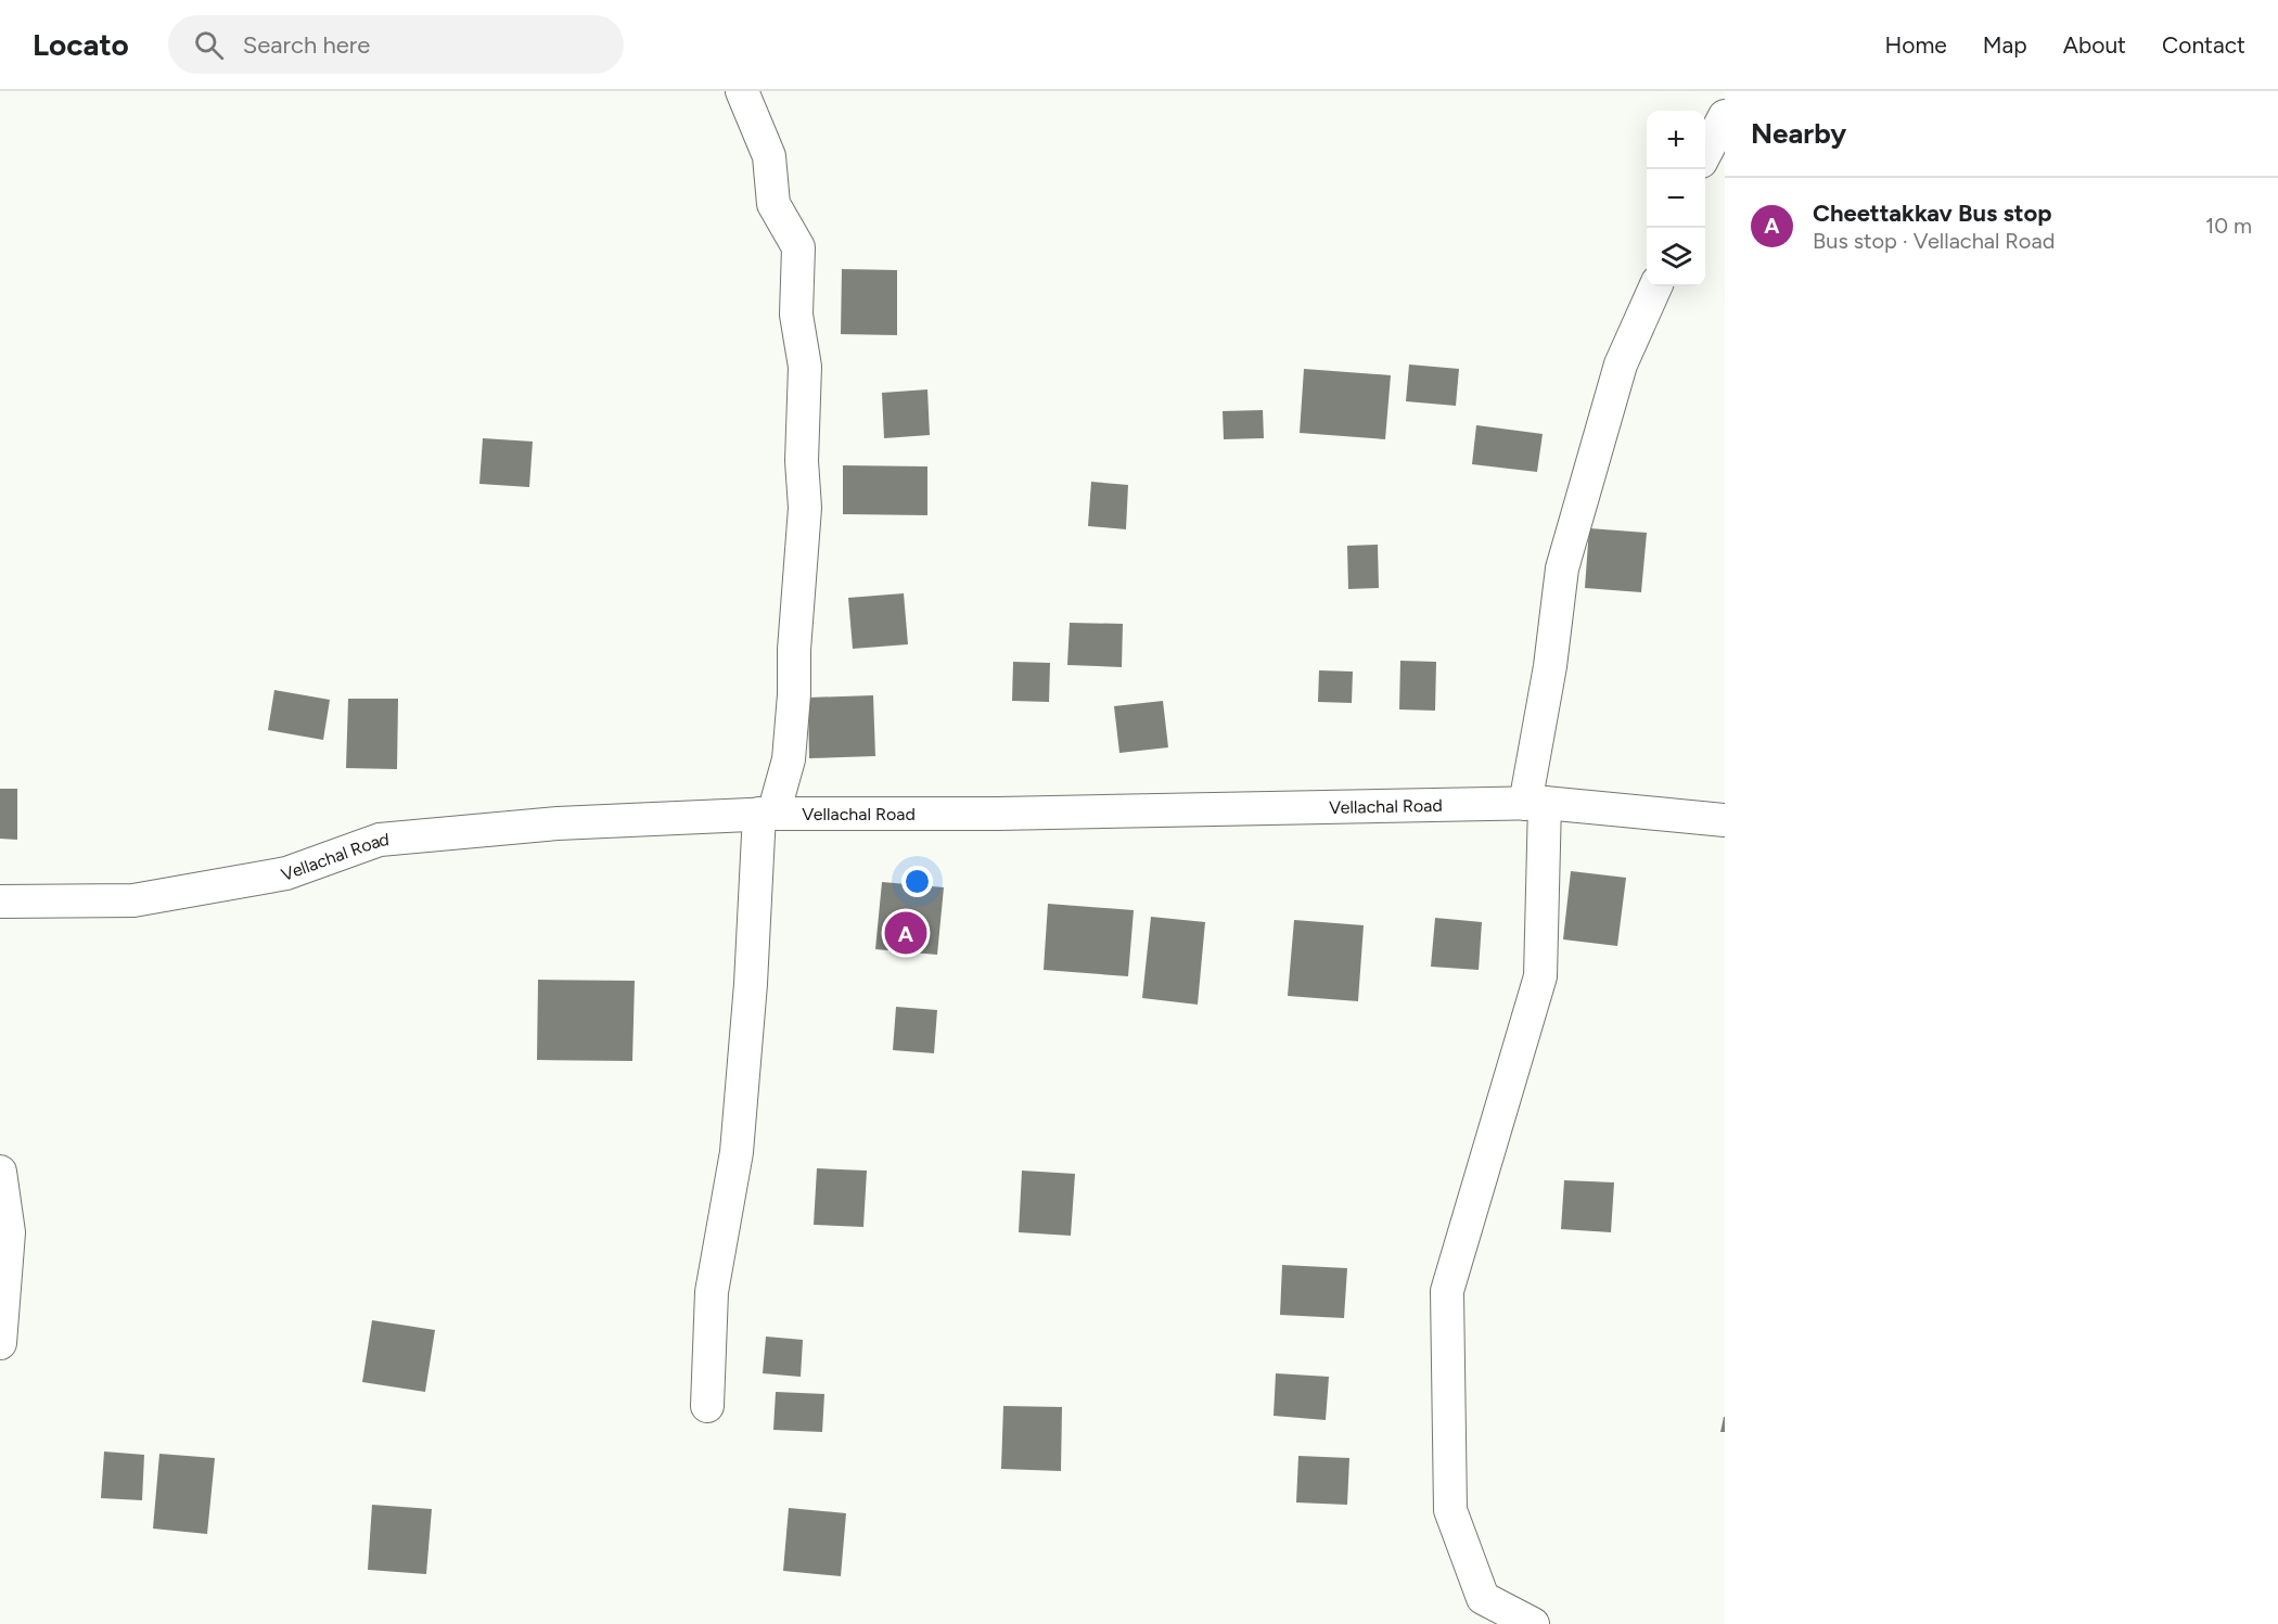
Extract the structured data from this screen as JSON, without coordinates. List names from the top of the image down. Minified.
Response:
{"streets":{"street":["Vellachal Road"]},"page":{"header":"Locato","search":"Search here","nav":["Home","Map","About","Contact"],"heading":"Nearby","map_buttons":["+","−"],"list":[{"mark":"A","name":"Cheettakkav Bus stop","note":"Bus stop · Vellachal Road","value":"10 m"}],"pins":"A"}}
